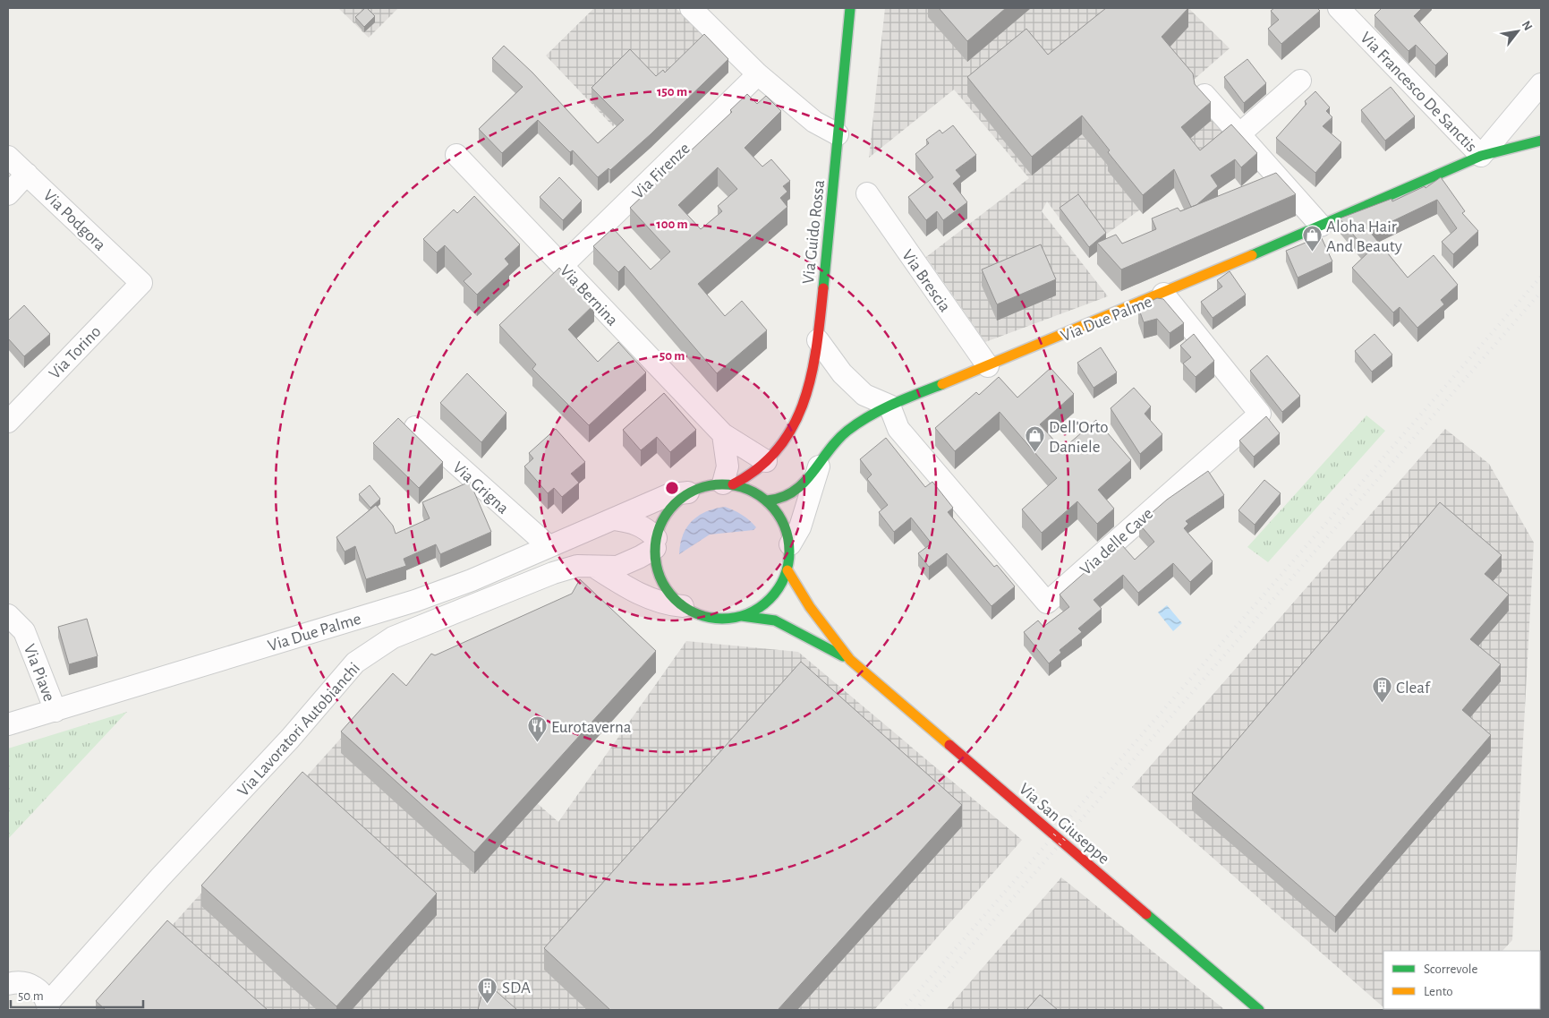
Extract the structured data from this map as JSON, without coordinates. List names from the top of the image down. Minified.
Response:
{"streets":{"street":["Via Francesco De Sanctis","Via Firenze","Via Podgora","Via Guido Rossa","Via Brescia","Via Bernina","Via Due Palme","Via Torino","Via Grigna","Via delle Cave","Via Piave","Via Lavoratori Autobianchi","Via San Giuseppe"]},"crossings":[["Via Francesco De Sanctis","Via Due Palme"],["Via Firenze","Via Bernina"],["Via Podgora","Via Torino"],["Via Guido Rossa","Via Bernina"],["Via Guido Rossa","Via Due Palme"],["Via Guido Rossa","Via Lavoratori Autobianchi"],["Via Guido Rossa","Via San Giuseppe"],["Via Brescia","Via Due Palme"],["Via Due Palme","Via Grigna"],["Via Due Palme","Via delle Cave"],["Via Due Palme","Via Piave"],["Via Due Palme","Via Lavoratori Autobianchi"],["Via Due Palme","Via San Giuseppe"],["Via Lavoratori Autobianchi","Via San Giuseppe"]],"places":{"shop":["Aloha Hair And Beauty","Dell'Orto Daniele"],"building":["Cleaf","SDA"],"restaurant":["Eurotaverna"]},"legend":["Scorrevole","Lento"],"scale_bar":"50 m","north":"top right","rings":["150 m","100 m","50 m"]}
